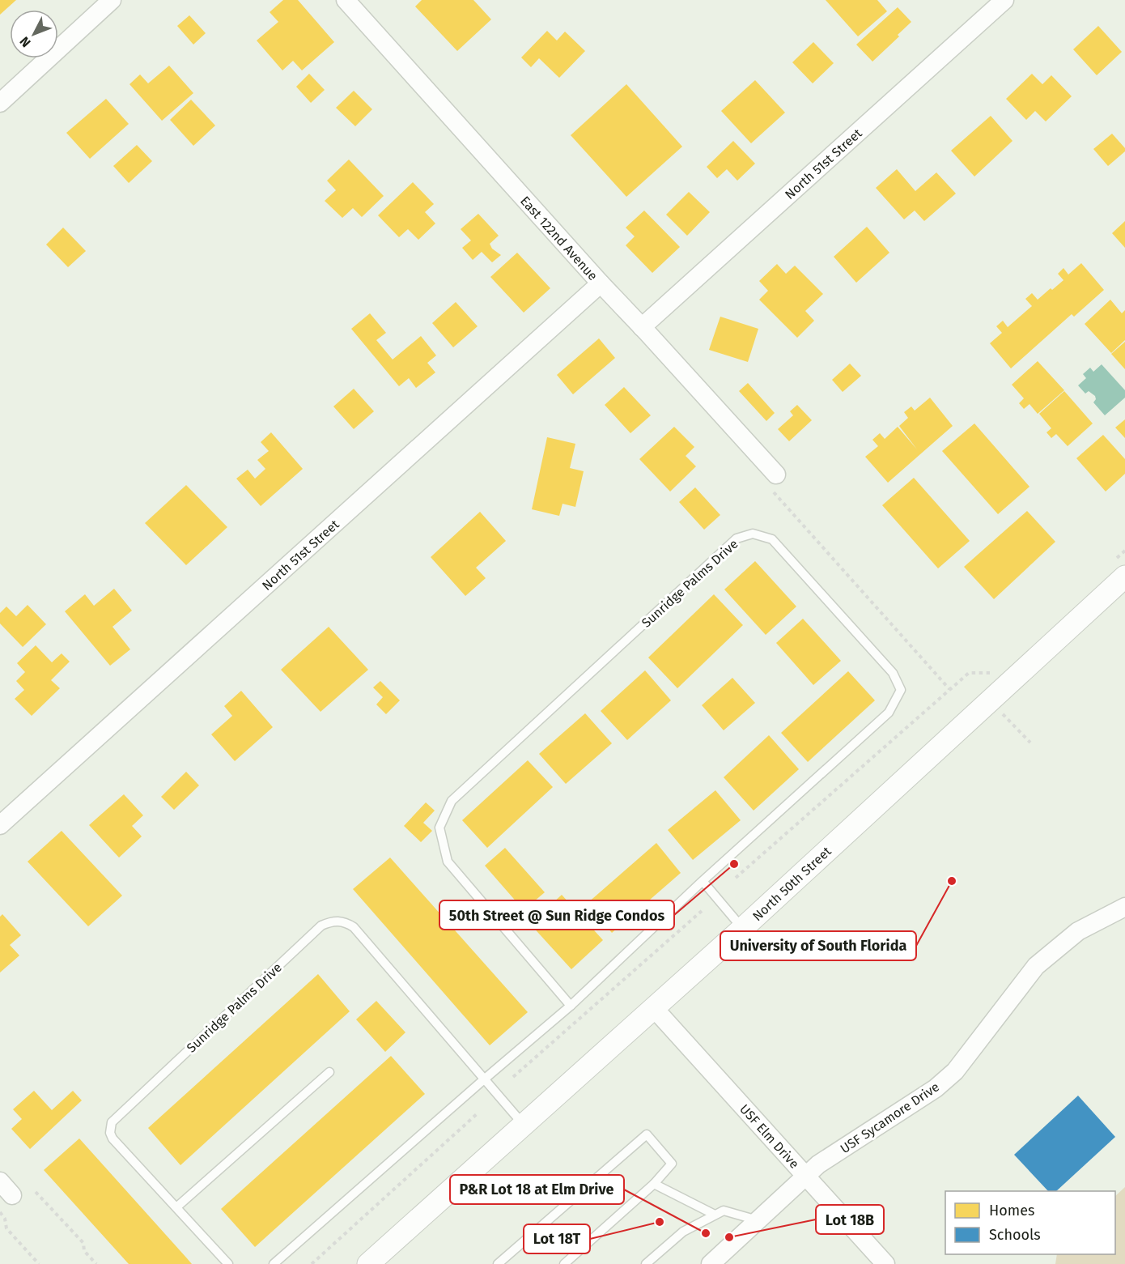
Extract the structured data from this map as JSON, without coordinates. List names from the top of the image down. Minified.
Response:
{"streets":{"street":["North 51st Street","East 122nd Avenue","North 50th Street","USF Sycamore Drive","USF Elm Drive"],"lane":["Sunridge Palms Drive"]},"crossings":[["North 51st Street","East 122nd Avenue"],["North 50th Street","USF Elm Drive"],["USF Sycamore Drive","USF Elm Drive"]],"places":["50th Street @ Sun Ridge Condos","University of South Florida","Lot 18T","P&R Lot 18 at Elm Drive","Lot 18B"],"legend":["Homes","Schools"],"north":"bottom left"}
